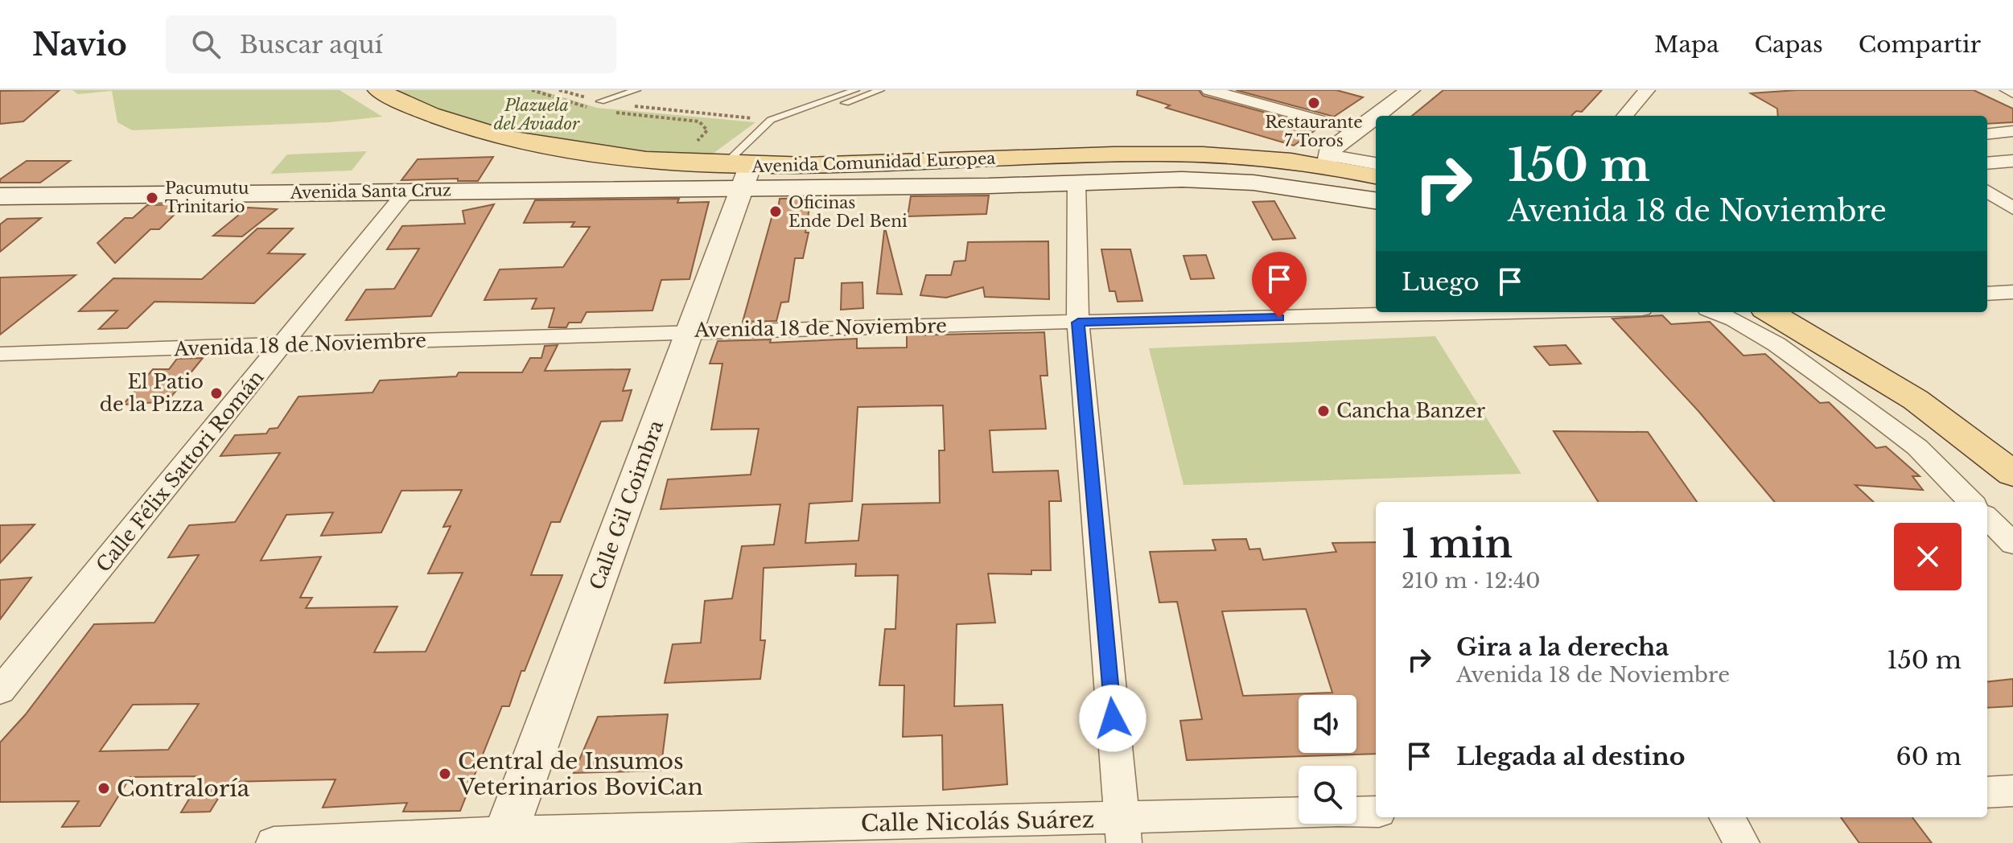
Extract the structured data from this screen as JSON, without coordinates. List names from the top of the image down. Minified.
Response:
{"streets":{"main road":["Avenida Comunidad Europea","Avenida Santa Cruz"],"street":["Avenida 18 de Noviembre","Calle Félix Sattori Román","Calle Gil Coimbra","Calle Nicolás Suárez"]},"crossings":[["Avenida Comunidad Europea","Avenida Santa Cruz"],["Avenida Comunidad Europea","Calle Gil Coimbra"],["Avenida Santa Cruz","Calle Félix Sattori Román"],["Avenida Santa Cruz","Calle Gil Coimbra"],["Avenida 18 de Noviembre","Calle Félix Sattori Román"],["Avenida 18 de Noviembre","Calle Gil Coimbra"],["Calle Gil Coimbra","Calle Nicolás Suárez"]],"parks":["Plazuela del Aviador"],"places":["Restaurante 7 Toros","Pacumutu Trinitario","Oficinas Ende Del Beni","El Patio de la Pizza","Cancha Banzer","Central de Insumos Veterinarios BoviCan","Contraloría"],"page":{"header":"Navio","search":"Buscar aquí","nav":["Mapa","Capas","Compartir"],"turn":["150 m","Avenida 18 de Noviembre"],"then":"Luego","heading":["1 min","210 m · 12:40"],"list":[{"name":"Gira a la derecha","note":"Avenida 18 de Noviembre","value":"150 m"},{"name":"Llegada al destino","value":"60 m"}]}}
